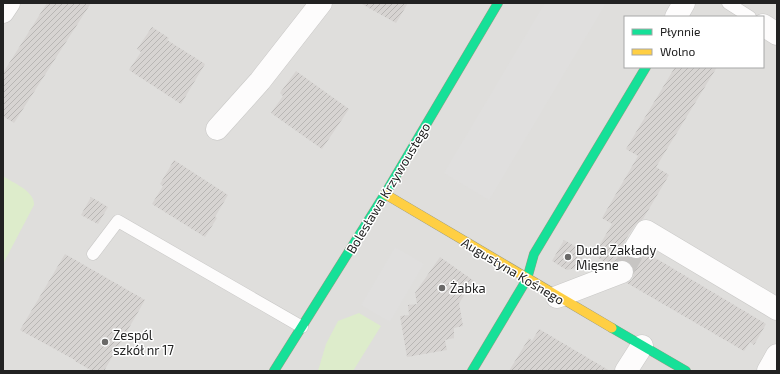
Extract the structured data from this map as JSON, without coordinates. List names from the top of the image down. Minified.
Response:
{"streets":{"street":["Bolesława Krzywoustego","Augustyna Kośnego"]},"crossings":[["Bolesława Krzywoustego","Augustyna Kośnego"]],"places":["Duda Zakłady Mięsne","Żabka","Zespól szkół nr 17"],"legend":["Płynnie","Wolno"]}
